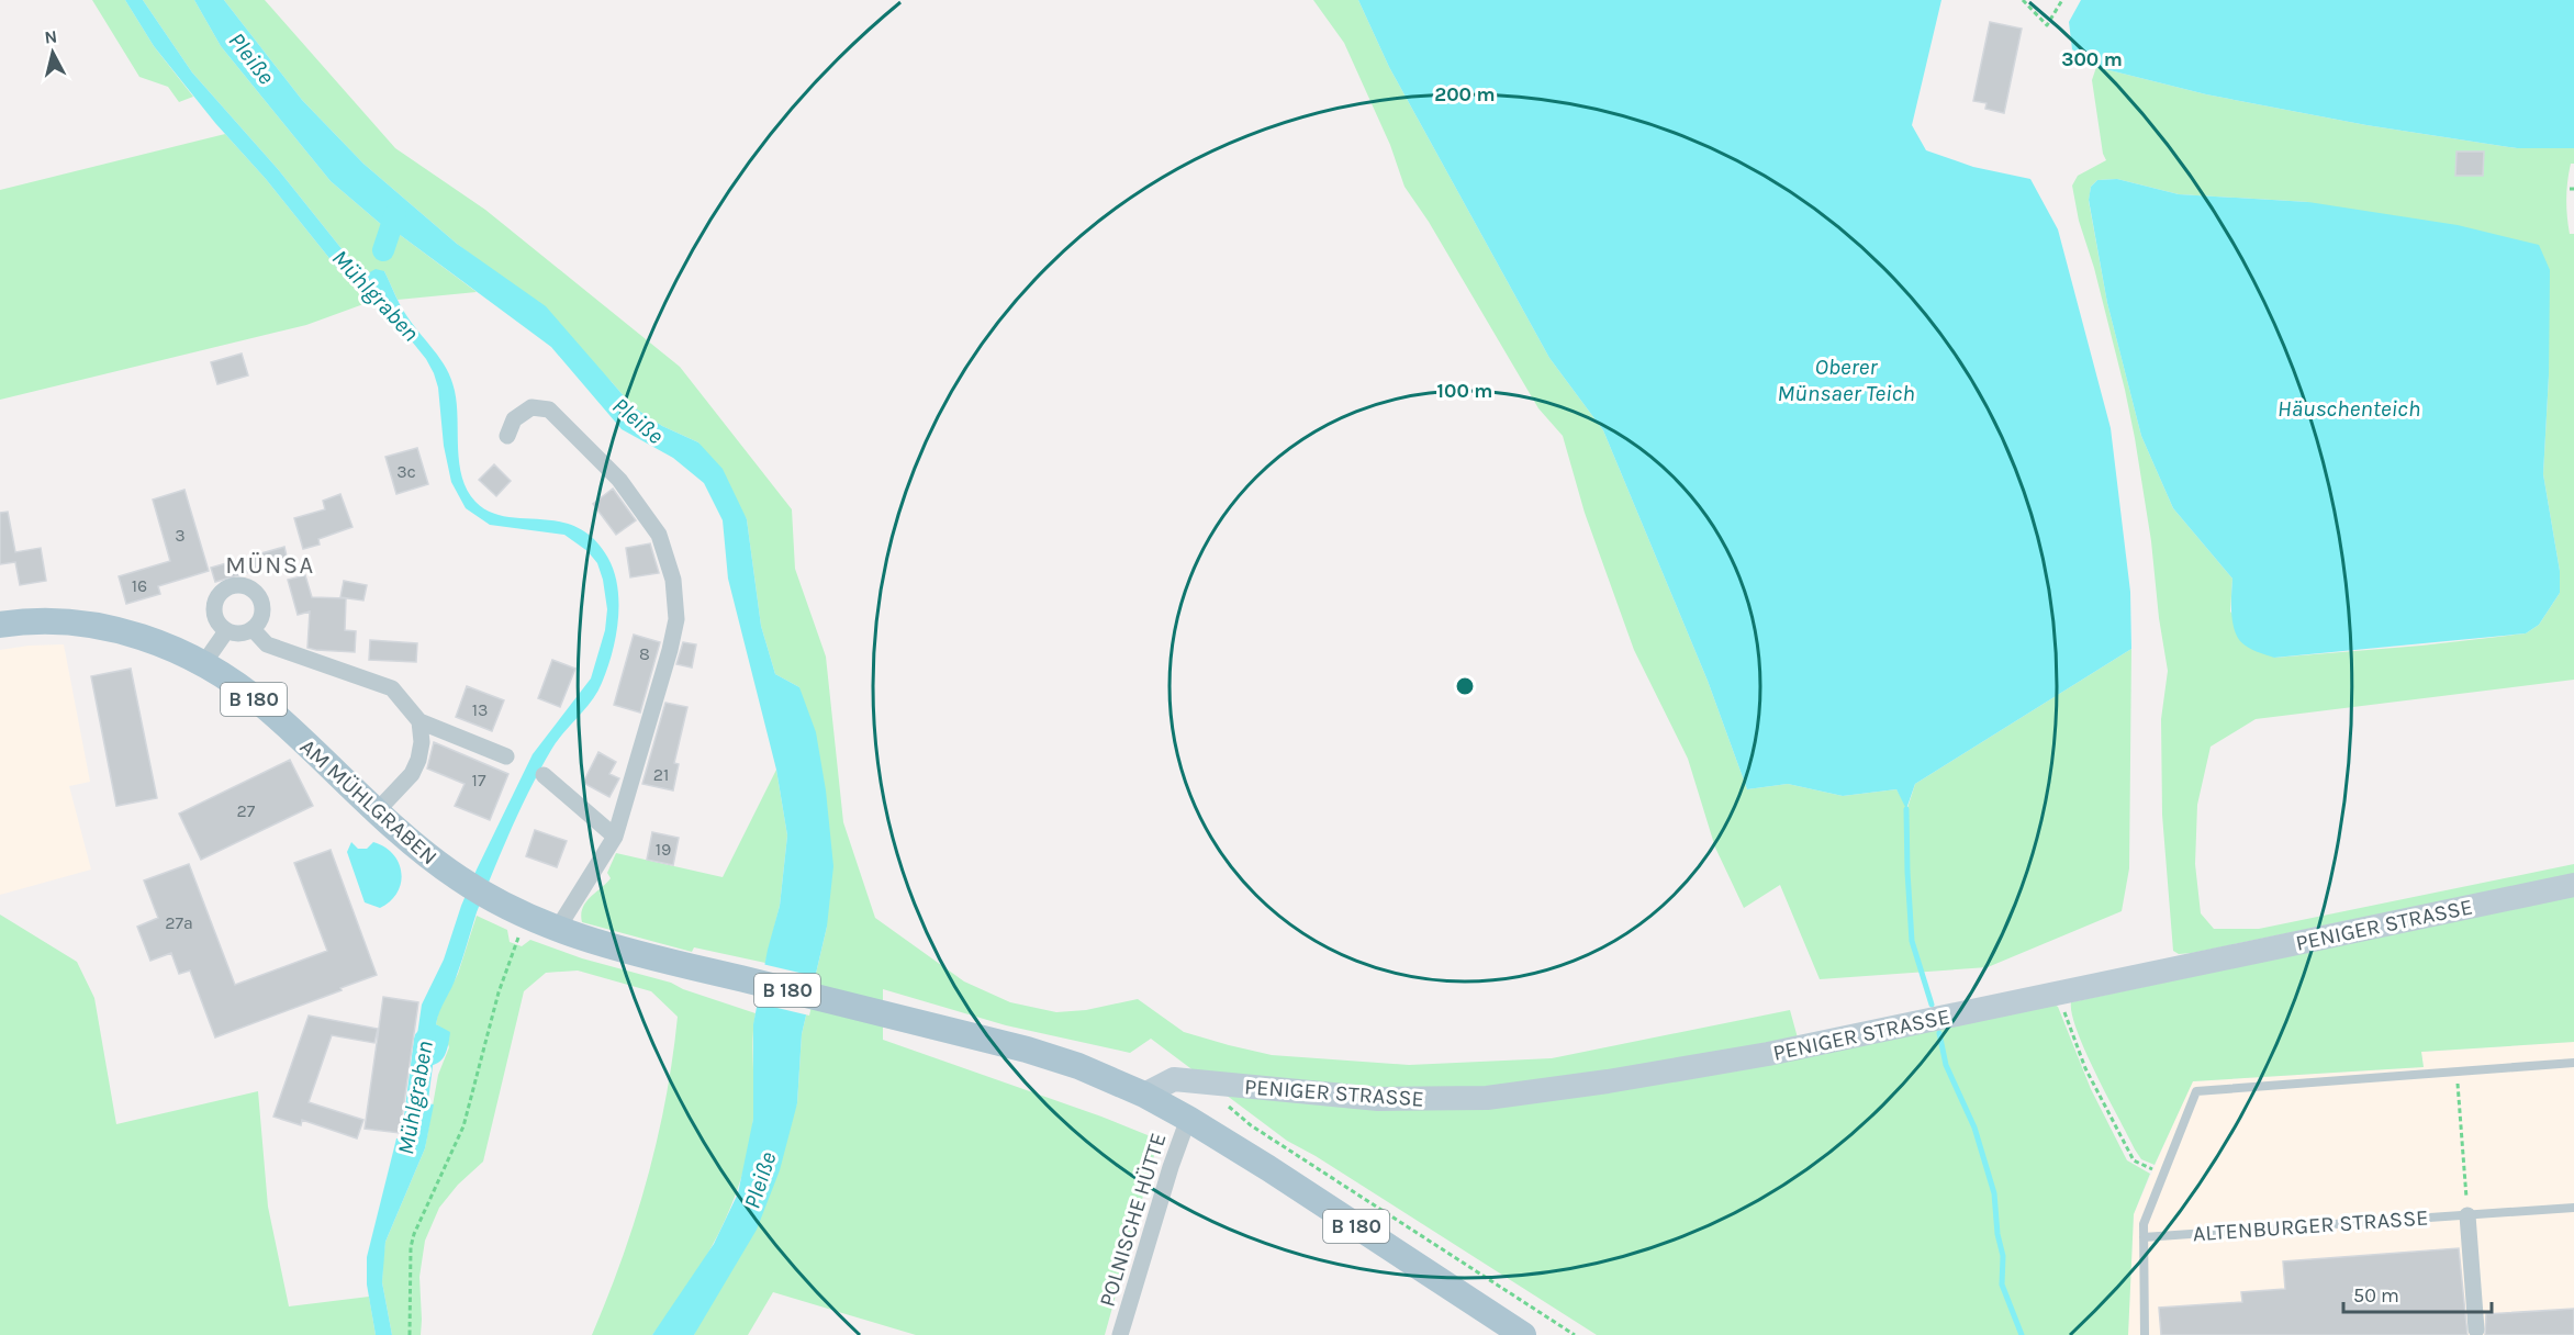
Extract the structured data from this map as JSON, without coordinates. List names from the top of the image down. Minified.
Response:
{"streets":{"main road":["B 180","AM MÜHLGRABEN"],"street":["PENIGER STRASSE","POLNISCHE HÜTTE"],"lane":["ALTENBURGER STRASSE"]},"crossings":[["B 180","AM MÜHLGRABEN"],["B 180","PENIGER STRASSE"],["B 180","POLNISCHE HÜTTE"],["AM MÜHLGRABEN","PENIGER STRASSE"]],"districts":["MÜNSA"],"water":["Pleiße","Mühlgraben","Oberer Münsaer Teich","Häuschenteich"],"house_numbers":["3c","3","16","8","13","21","17","27","19","27a"],"scale_bar":"50 m","north":"top","rings":["300 m","200 m","100 m"]}
